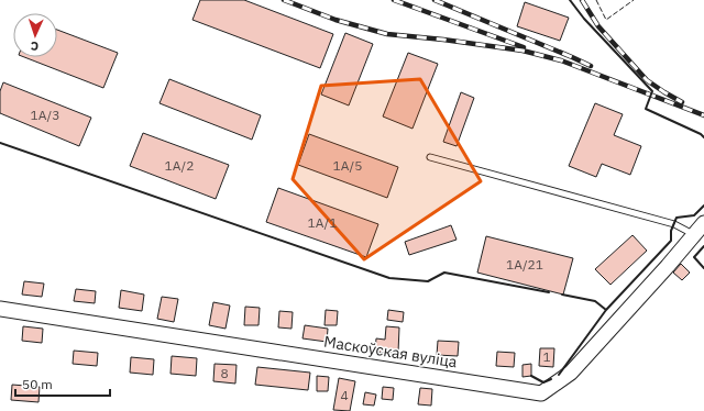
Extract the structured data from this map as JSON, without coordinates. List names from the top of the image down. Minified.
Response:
{"streets":{"street":["Маскоўская вуліца"]},"house_numbers":["1А/3","1А/2","1А/5","1А/1","1А/21","1","8","4"],"scale_bar":"50 m","north":"bottom"}
